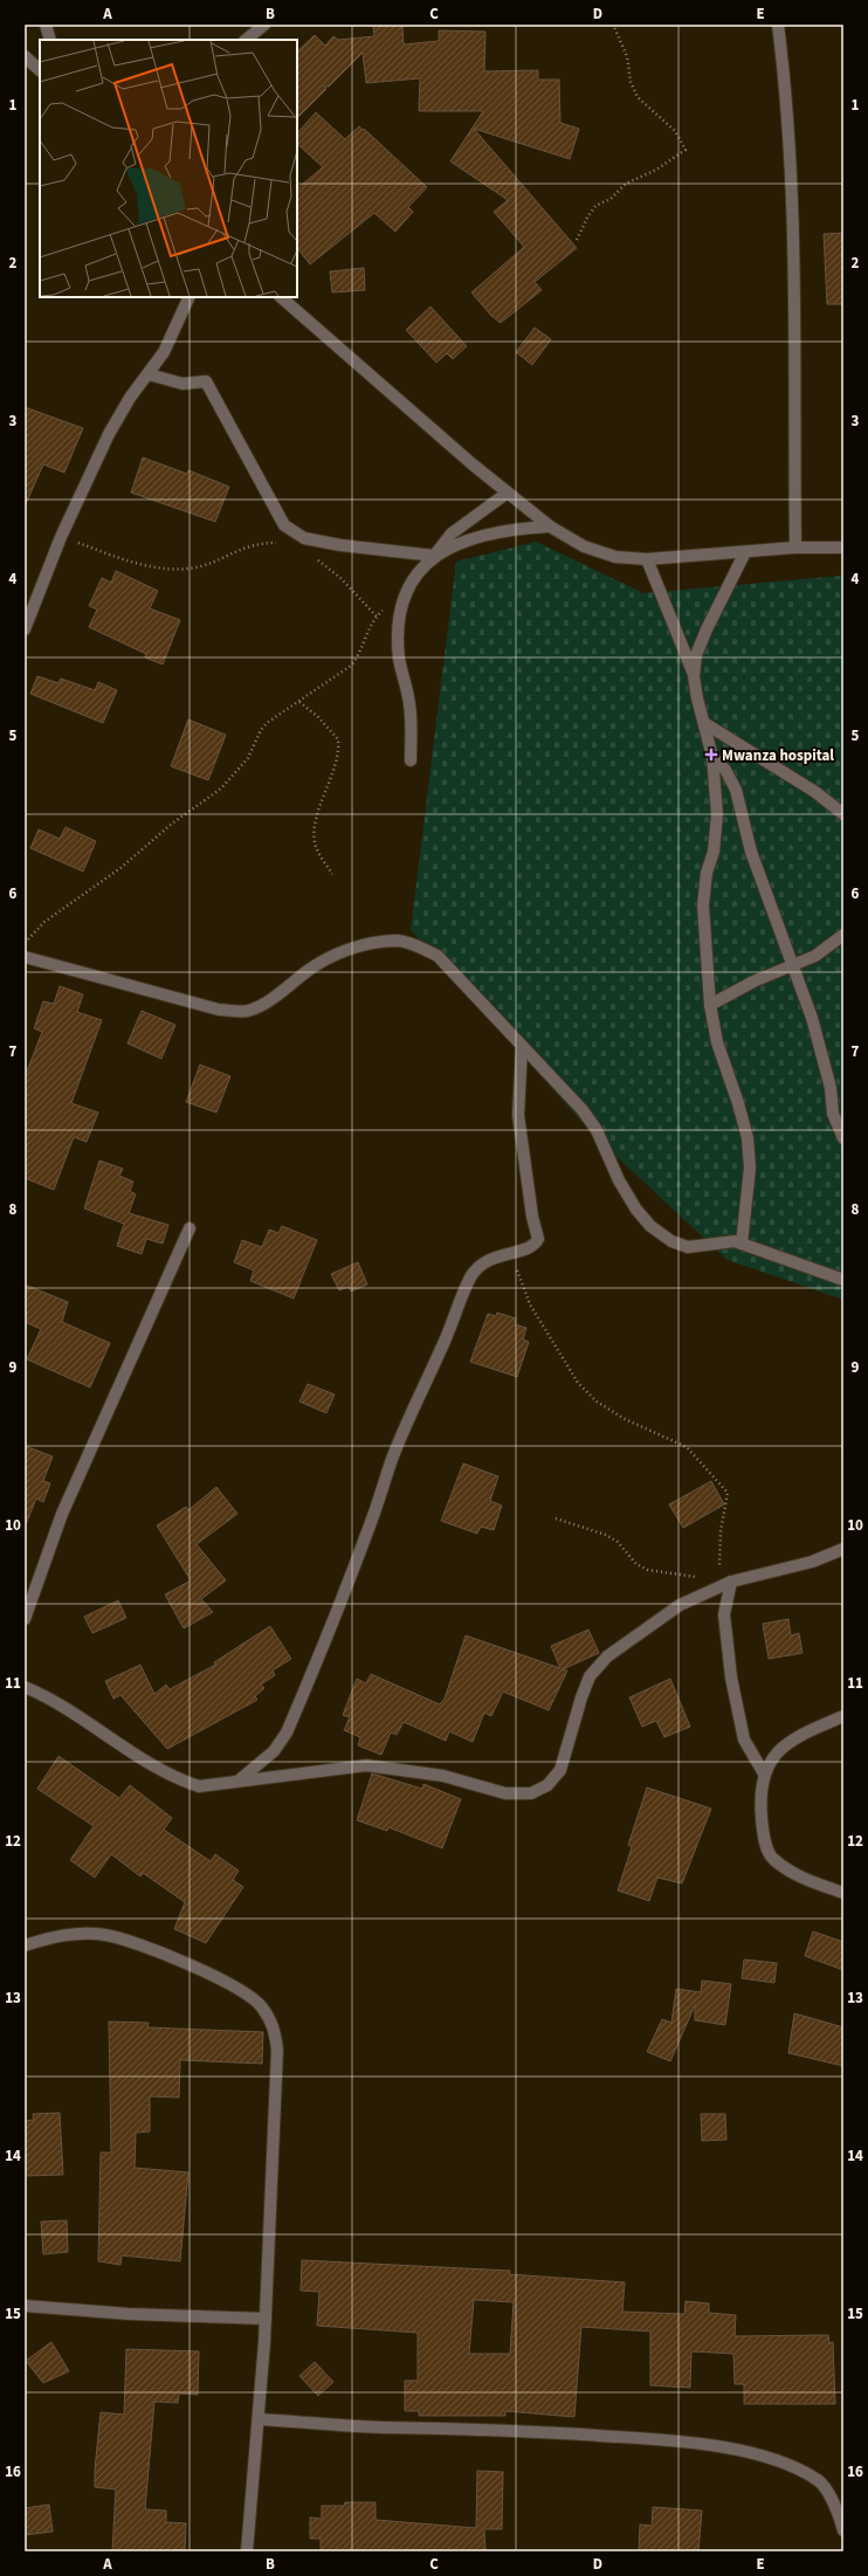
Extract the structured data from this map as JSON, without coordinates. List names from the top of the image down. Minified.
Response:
{"places":{"health":["Mwanza hospital"]},"grid":{"columns":["A","B","C","D","E"],"rows":["1","2","3","4","5","6","7","8","9","10","11","12","13","14","15","16"]}}
